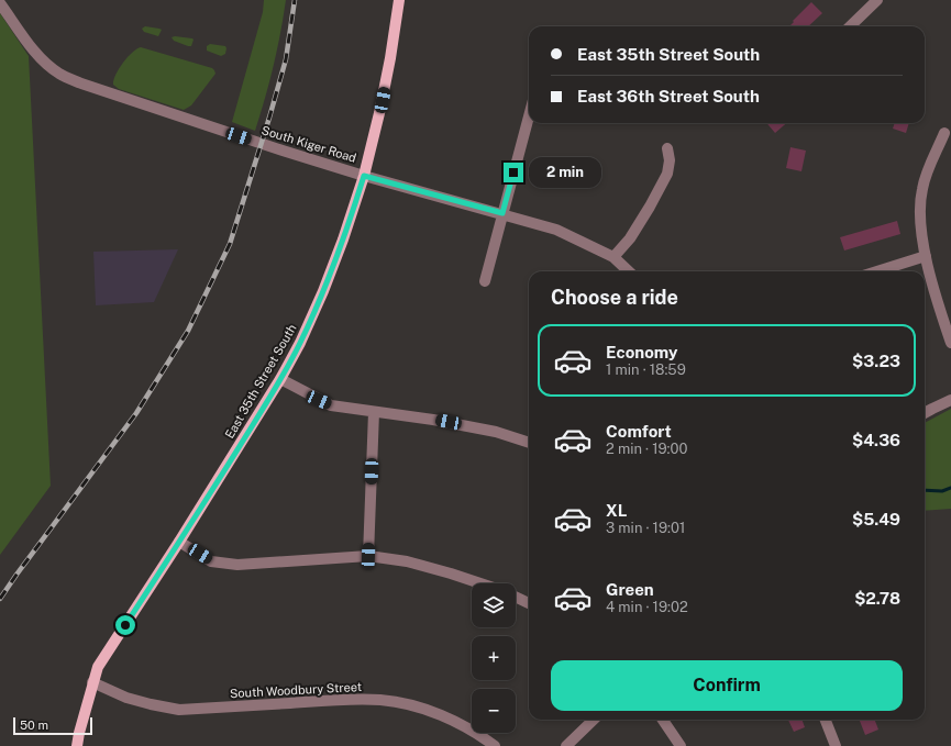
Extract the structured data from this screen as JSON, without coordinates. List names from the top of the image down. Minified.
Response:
{"streets":{"main road":["East 35th Street South"],"street":["South Kiger Road","South Woodbury Street"]},"crossings":[["South Kiger Road","East 35th Street South"],["East 35th Street South","South Woodbury Street"]],"scale_bar":"50 m","page":{"banner":["East 35th Street South","East 36th Street South"],"bubble":"2 min","heading":"Choose a ride","list":[{"name":"Economy","note":"1 min · 18:59","value":"$3.23"},{"name":"Comfort","note":"2 min · 19:00","value":"$4.36"},{"name":"XL","note":"3 min · 19:01","value":"$5.49"},{"name":"Green","note":"4 min · 19:02","value":"$2.78"}],"map_buttons":["+","−"],"buttons":"Confirm","scale":"50 m"}}
